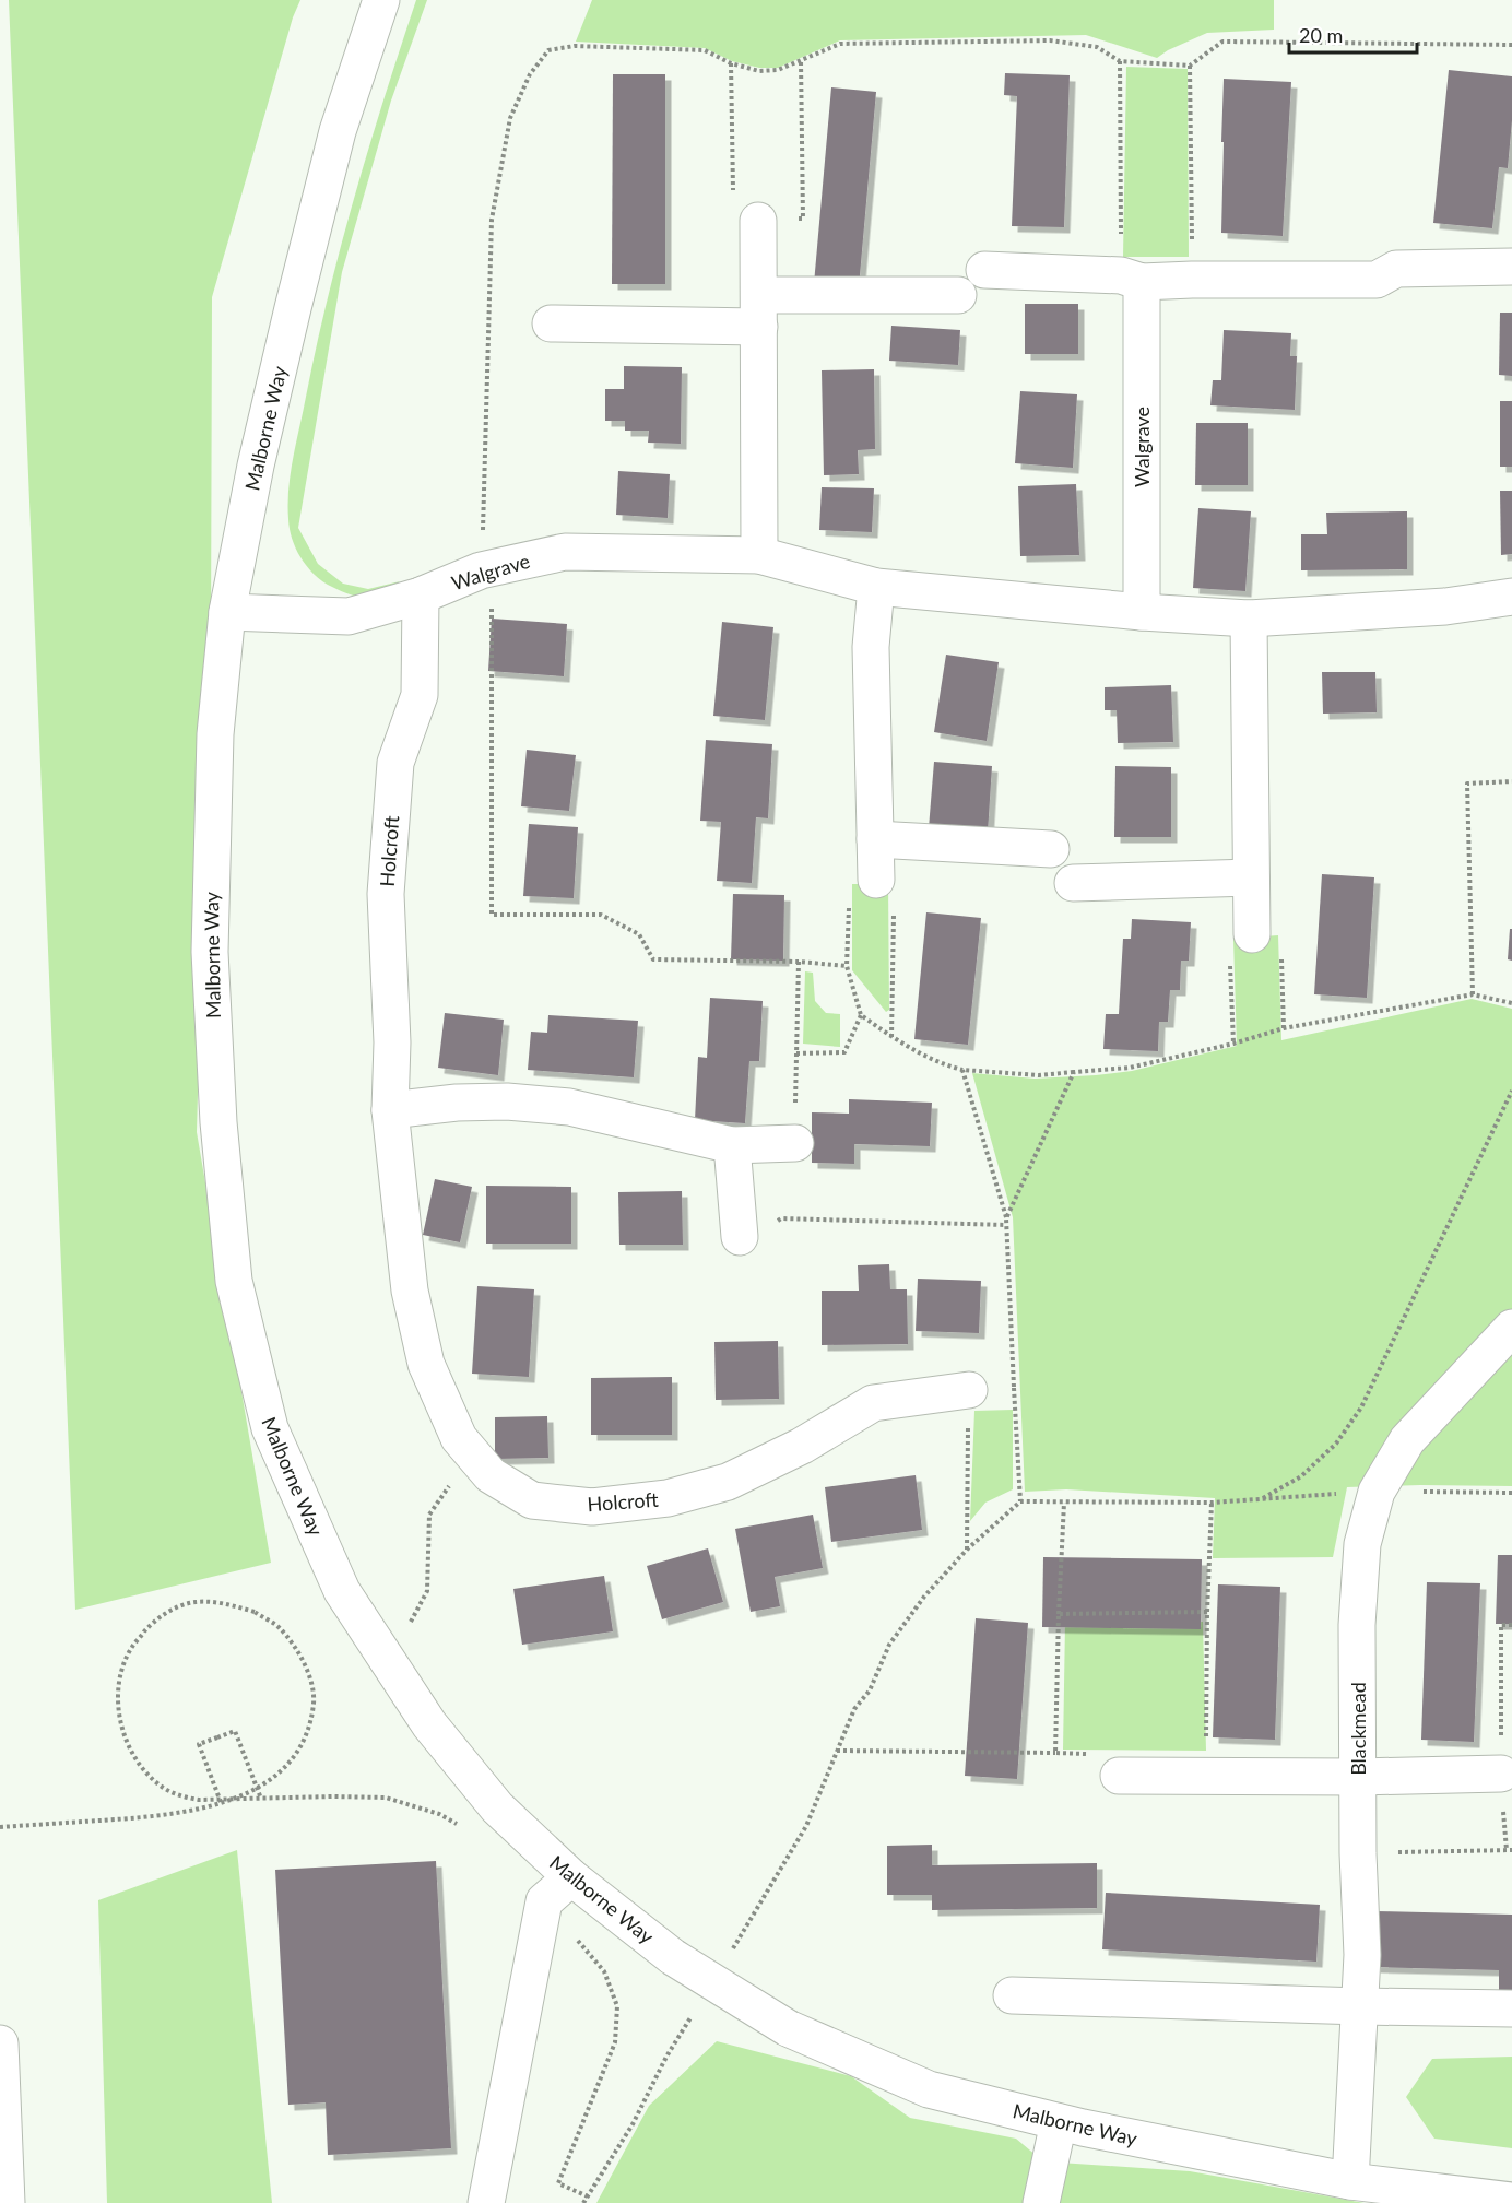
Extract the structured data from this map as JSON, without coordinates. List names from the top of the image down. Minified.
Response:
{"streets":{"main road":["Malborne Way","Walgrave","Holcroft","Blackmead"]},"crossings":[["Malborne Way","Walgrave"],["Malborne Way","Blackmead"],["Walgrave","Holcroft"]],"scale_bar":"20 m"}
